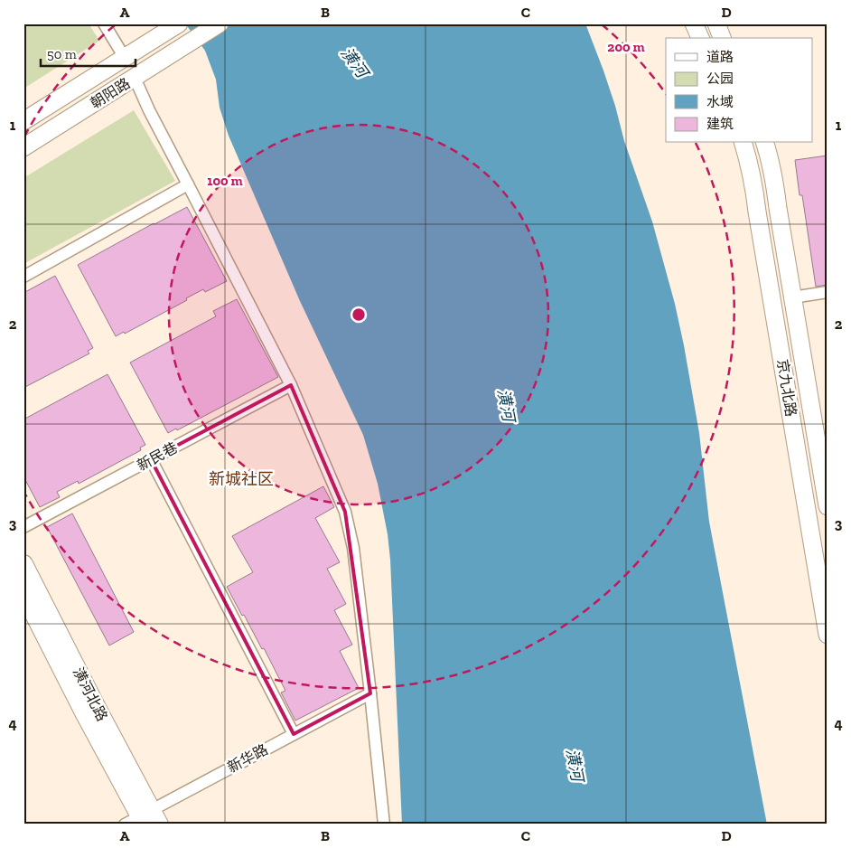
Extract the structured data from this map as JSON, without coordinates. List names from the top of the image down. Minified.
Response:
{"streets":{"main road":["朝阳路","京九北路","潢河北路"],"street":["新民巷","新华路"]},"crossings":[["潢河北路","新华路"]],"districts":["新城社区"],"water":["潢河"],"legend":["道路","公园","水域","建筑"],"scale_bar":"50 m","grid":{"columns":["A","B","C","D"],"rows":["1","2","3","4"]},"rings":["200 m","100 m"]}
